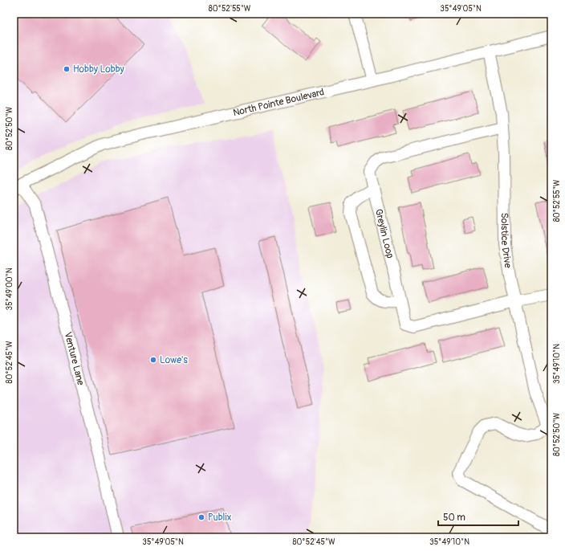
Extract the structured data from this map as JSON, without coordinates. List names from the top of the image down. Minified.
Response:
{"streets":{"street":["North Pointe Boulevard","Greylin Loop","Solstice Drive","Venture Lane"]},"crossings":[["North Pointe Boulevard","Solstice Drive"],["North Pointe Boulevard","Venture Lane"],["Greylin Loop","Solstice Drive"]],"places":["Hobby Lobby","Lowe's","Publix"],"scale_bar":"50 m","coordinates":["80°52'55\"W","35°49'05\"N","80°52'50\"W","35°49'00\"N","80°52'45\"W","35°49'10\"N"]}
